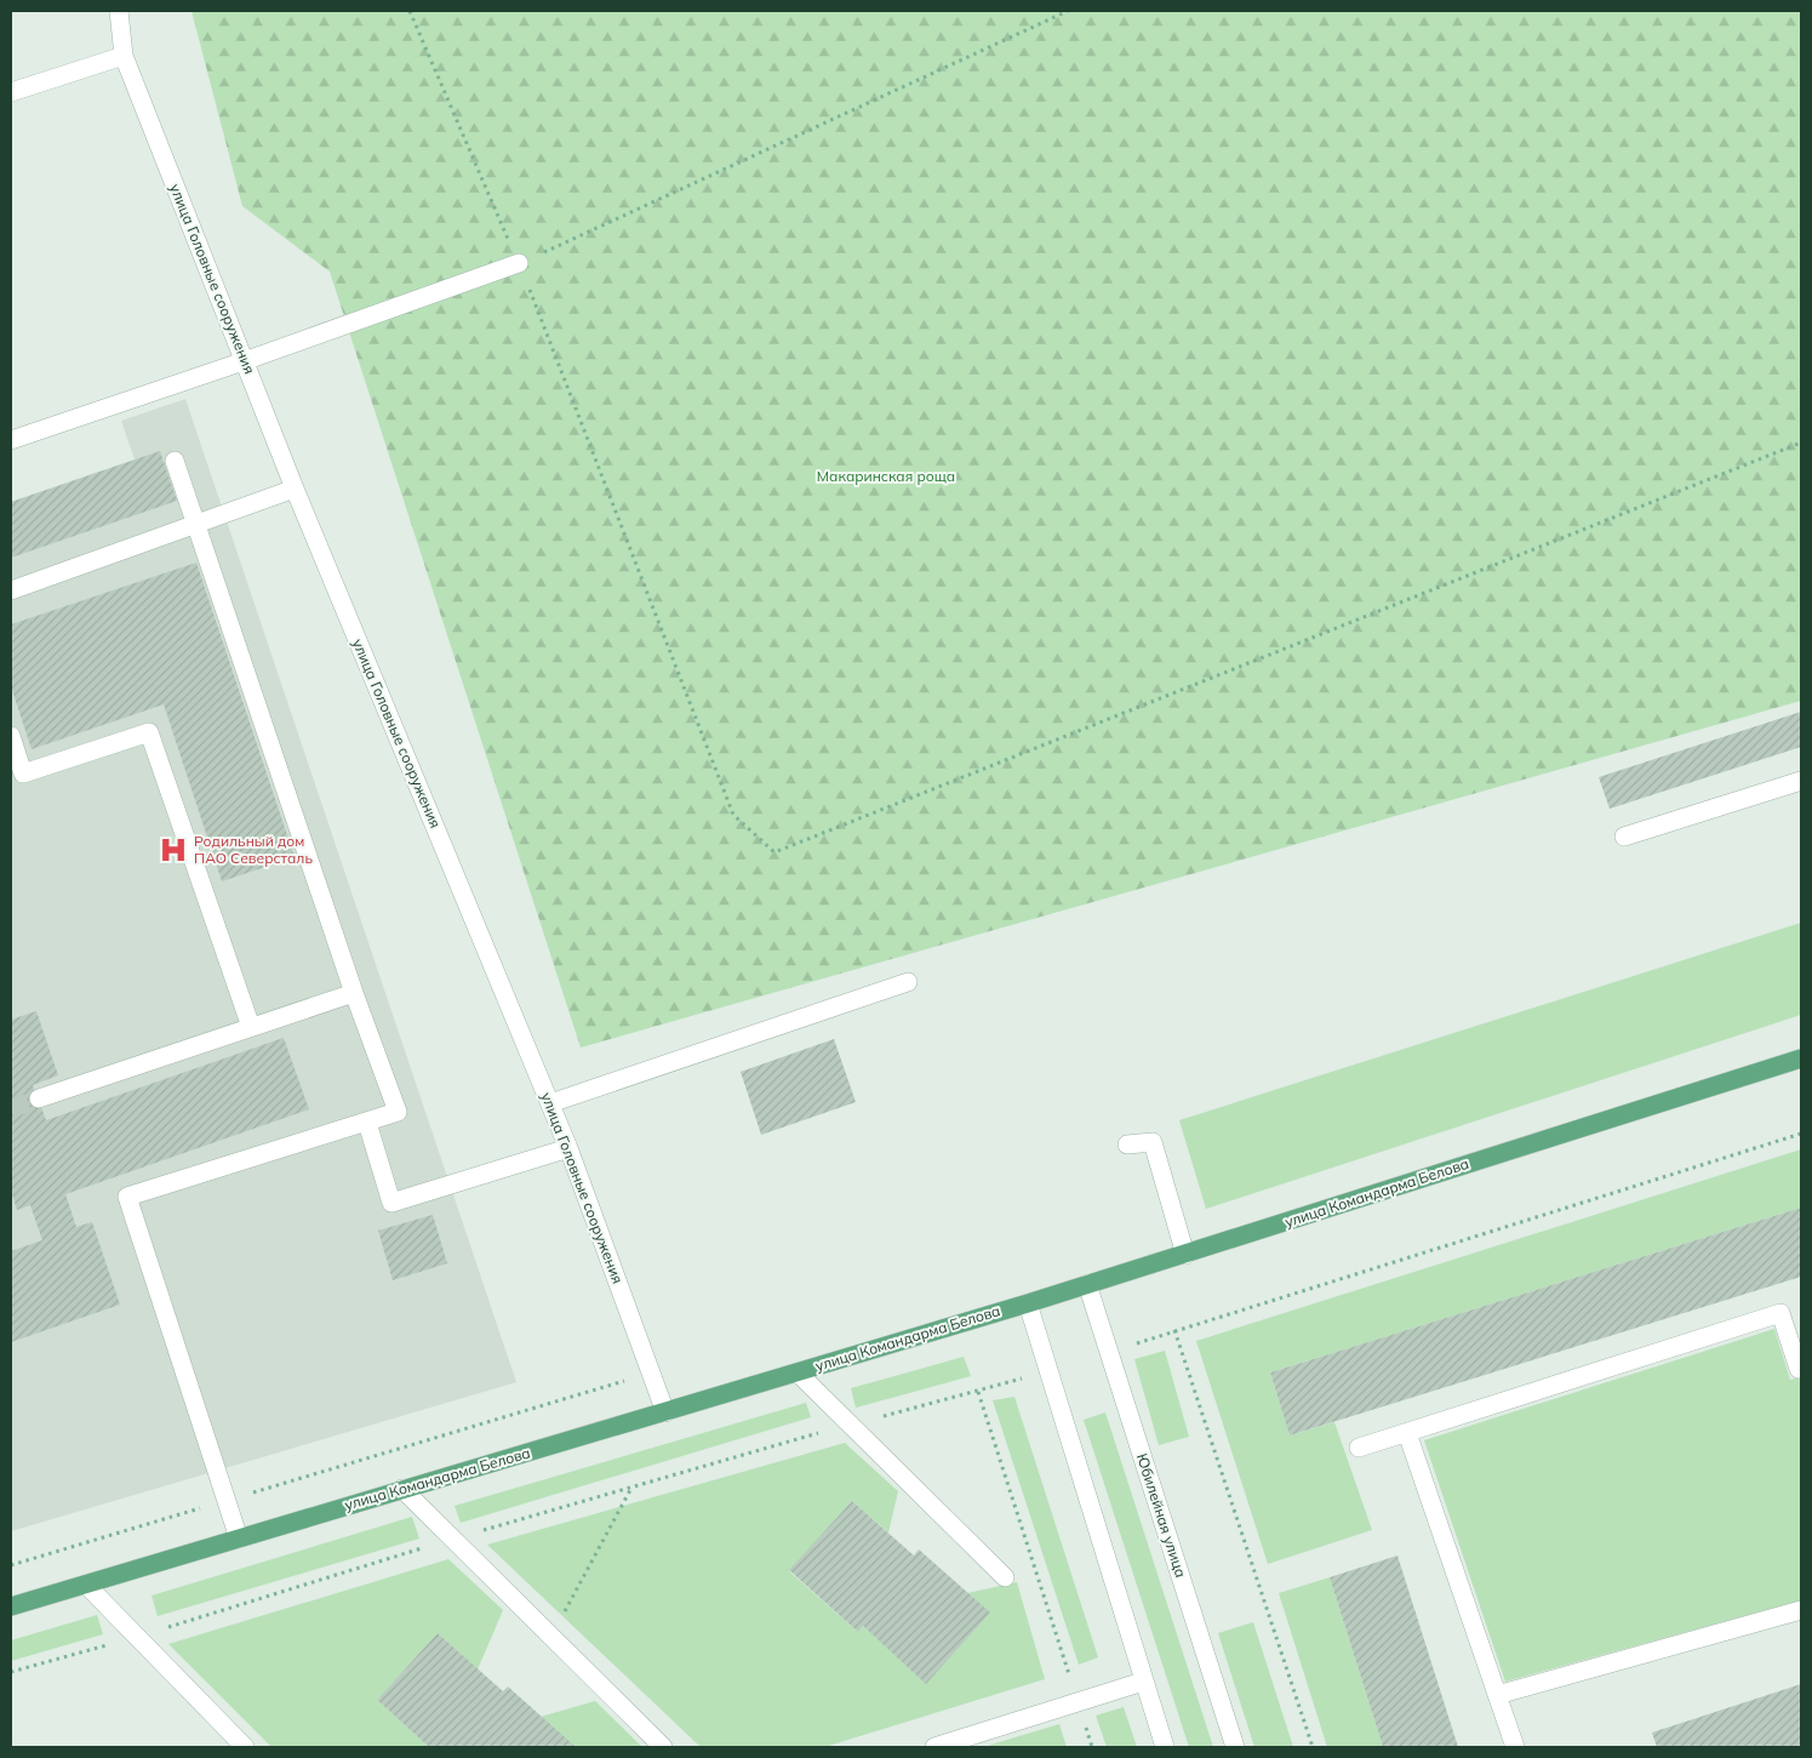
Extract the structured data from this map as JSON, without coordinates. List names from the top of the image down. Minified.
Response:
{"streets":{"main road":["улица Командарма Белова"],"street":["улица Головные сооружения","Юбилейная улица"]},"crossings":[["улица Головные сооружения","улица Командарма Белова"],["улица Командарма Белова","Юбилейная улица"]],"parks":["Макаринская роща"],"places":{"hospital":["Родильный дом ПАО Северсталь"]}}
